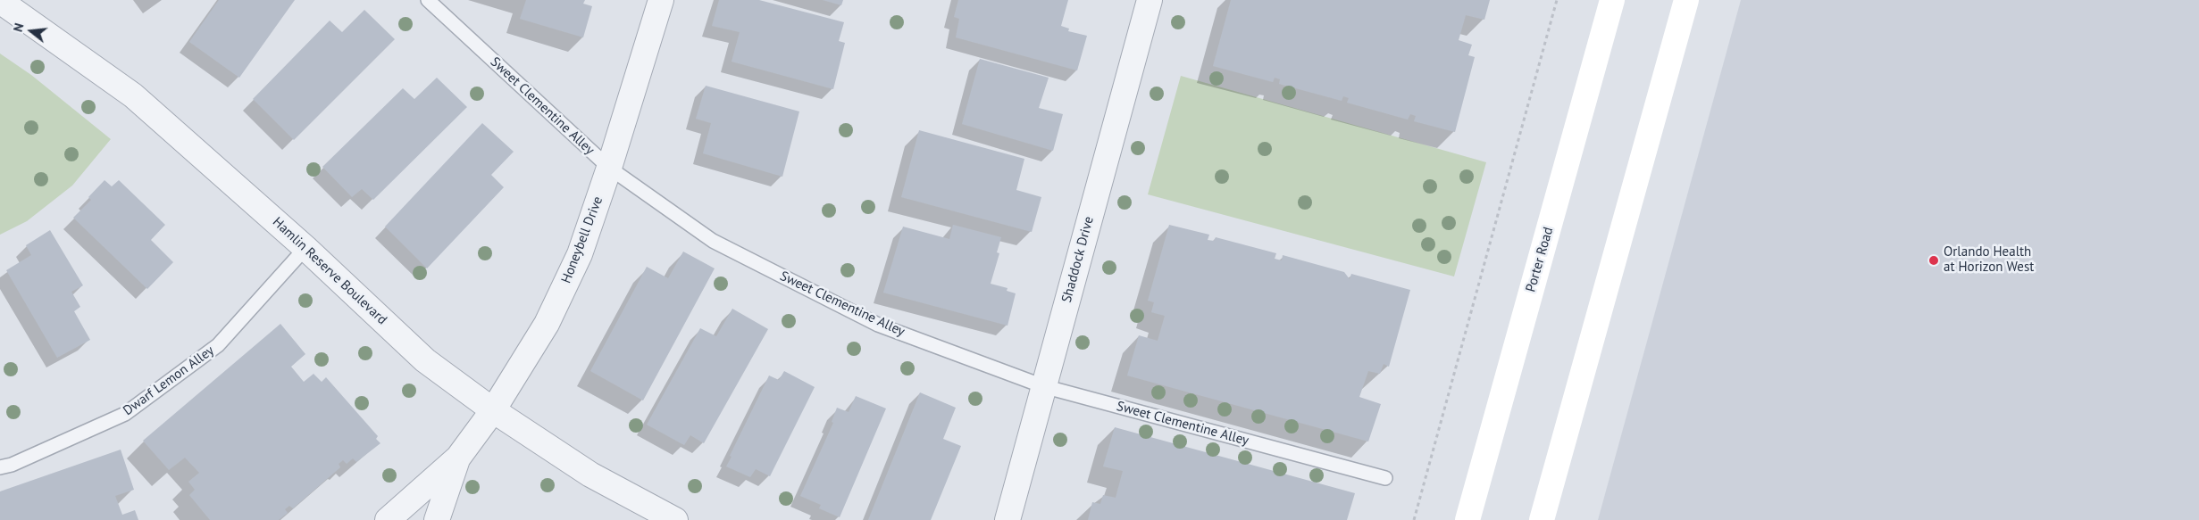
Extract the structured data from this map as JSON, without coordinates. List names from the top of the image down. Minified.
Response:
{"streets":{"street":["Honeybell Drive","Shaddock Drive","Porter Road","Hamlin Reserve Boulevard"],"lane":["Sweet Clementine Alley","Dwarf Lemon Alley"]},"crossings":[["Sweet Clementine Alley","Honeybell Drive"],["Sweet Clementine Alley","Shaddock Drive"],["Honeybell Drive","Hamlin Reserve Boulevard"],["Hamlin Reserve Boulevard","Dwarf Lemon Alley"]],"places":["Orlando Health at Horizon West"],"north":"left"}
